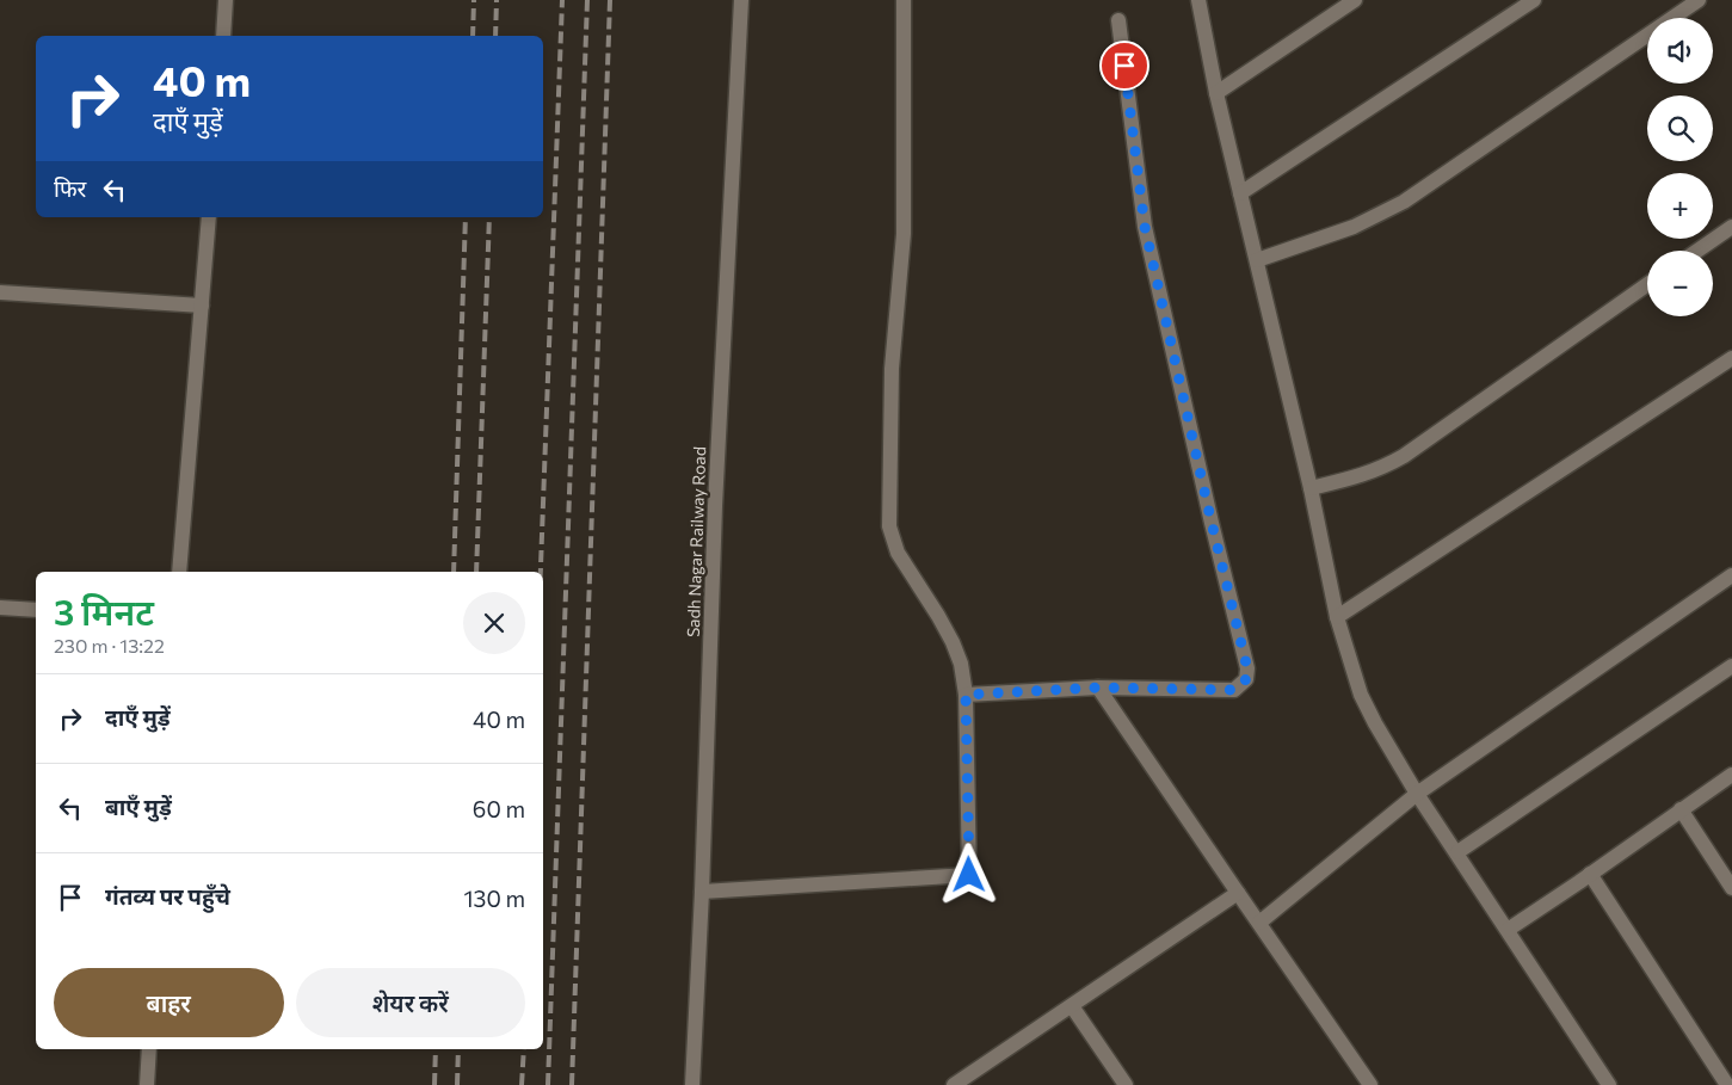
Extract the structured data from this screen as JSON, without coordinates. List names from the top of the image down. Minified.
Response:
{"streets":{"street":["Sadh Nagar Railway Road"]},"page":{"map_buttons":["+","−"],"turn":["40 m","दाएँ मुड़ें"],"then":"फिर","heading":["3 मिनट","230 m · 13:22"],"list":[{"name":"दाएँ मुड़ें","value":"40 m"},{"name":"बाएँ मुड़ें","value":"60 m"},{"name":"गंतव्य पर पहुँचे","value":"130 m"}],"buttons":["बाहर","शेयर करें"]}}
